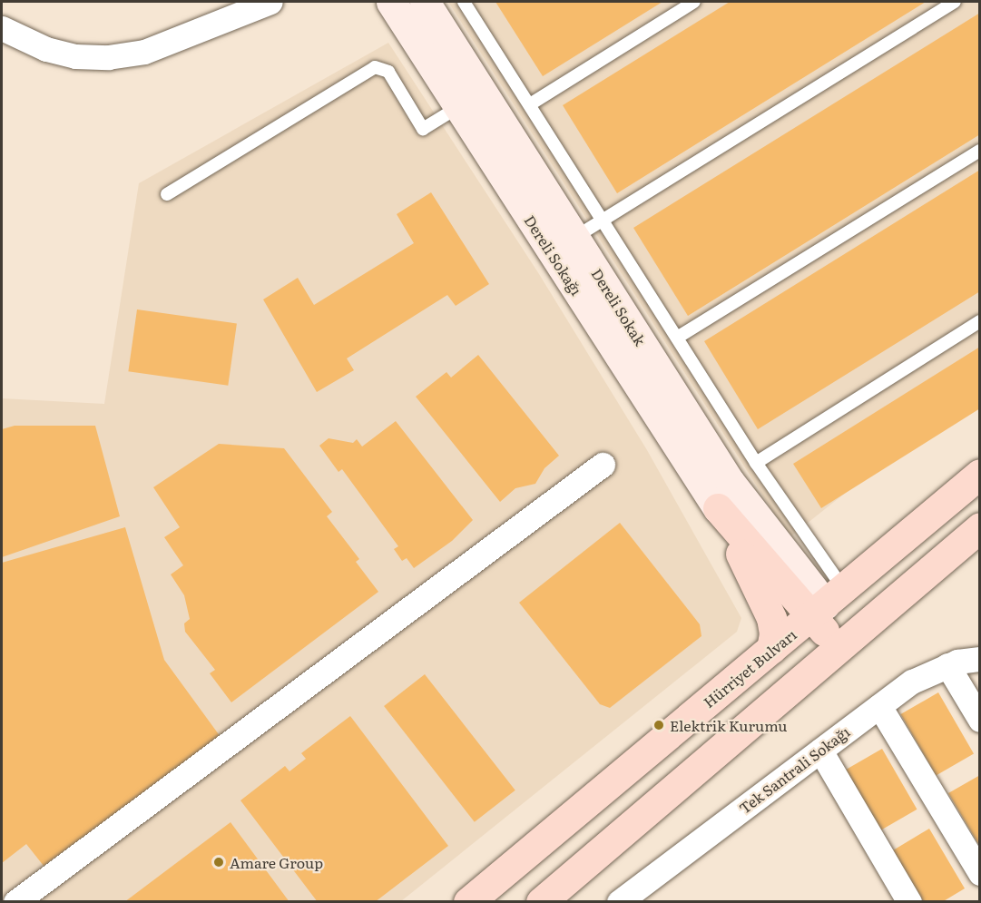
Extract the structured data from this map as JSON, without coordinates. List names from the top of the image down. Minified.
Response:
{"streets":{"main road":["Hürriyet Bulvarı"],"street":["Dereli Sokağı","Dereli Sokak","Tek Santrali Sokağı"]},"crossings":[["Dereli Sokağı","Dereli Sokak"],["Dereli Sokak","Hürriyet Bulvarı"]],"places":["Elektrik Kurumu","Amare Group"]}
